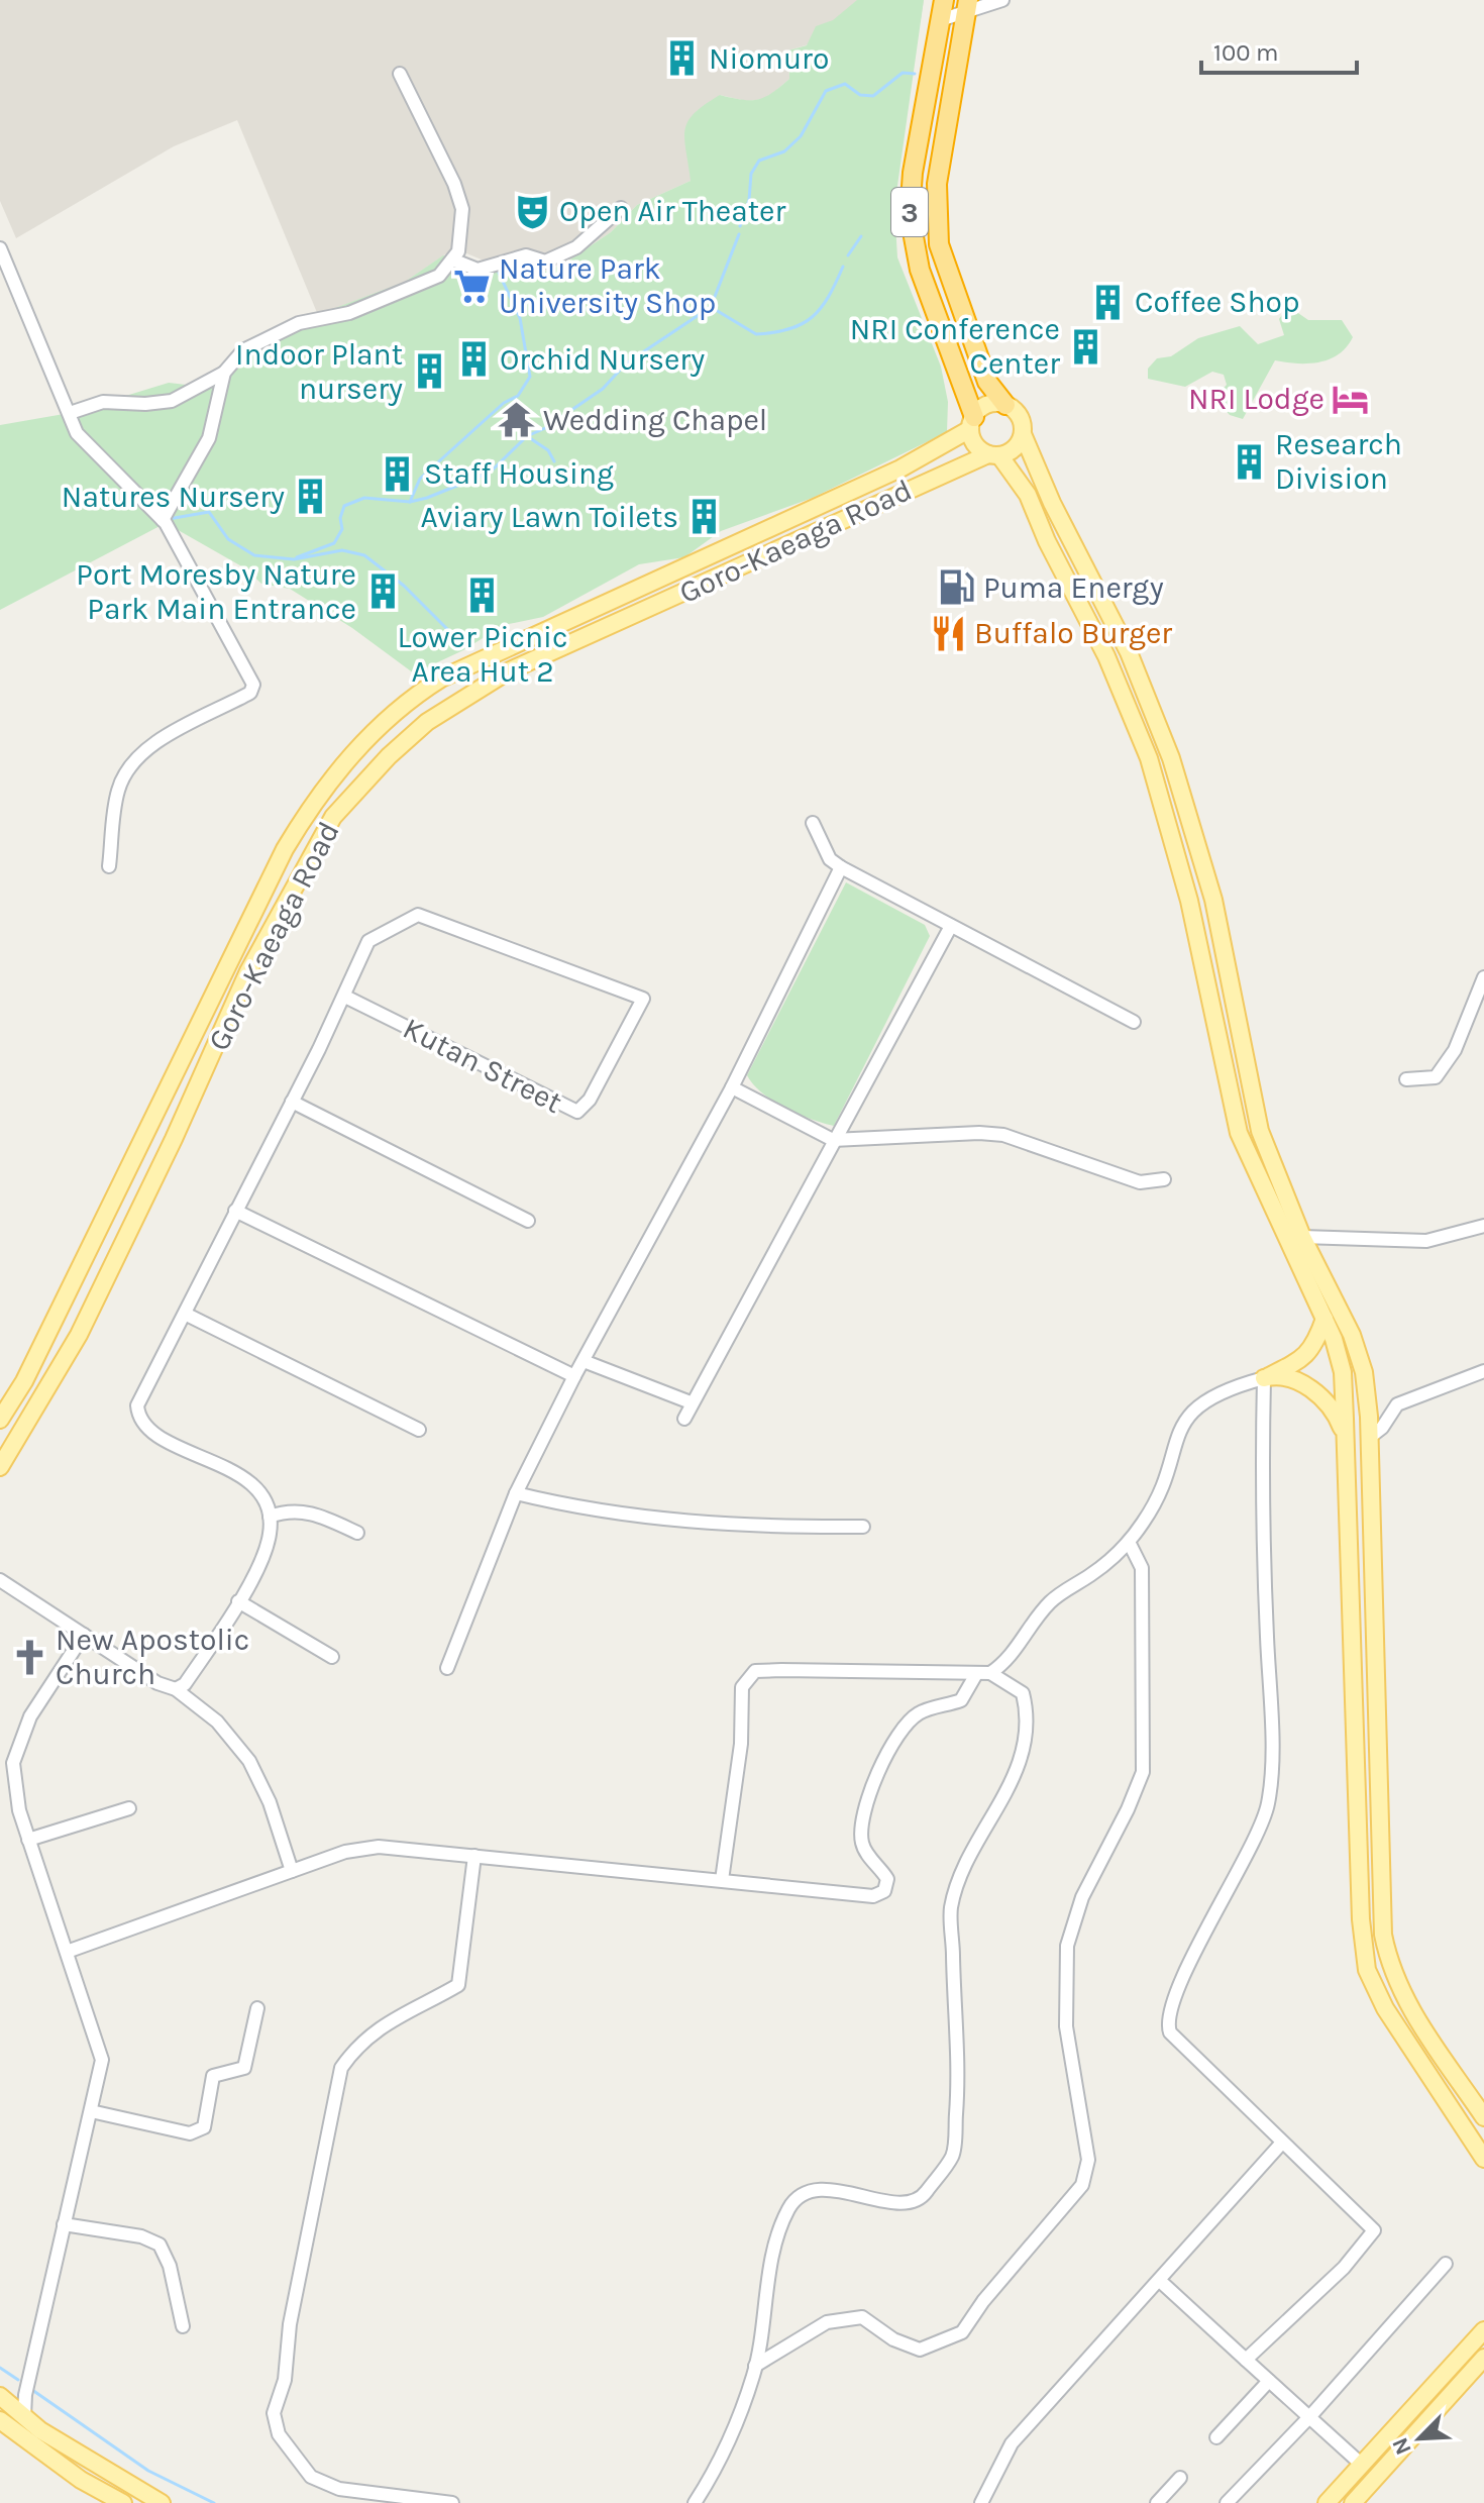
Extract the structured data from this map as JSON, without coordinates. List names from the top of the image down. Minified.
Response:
{"streets":{"highway":["3"],"main road":["Goro-Kaeaga Road"],"street":["Kutan Street"]},"crossings":[["3","Goro-Kaeaga Road"]],"places":{"building":["Niomuro","Coffee Shop","NRI Conference Center","Orchid Nursery","Indoor Plant nursery","Research Division","Staff Housing","Natures Nursery","Aviary Lawn Toilets","Port Moresby Nature Park Main Entrance","Lower Picnic Area Hut 2"],"theatre":["Open Air Theater"],"supermarket":["Nature Park University Shop"],"hotel":["NRI Lodge"],"temple":["Wedding Chapel"],"fuel station":["Puma Energy"],"restaurant":["Buffalo Burger"],"church":["New Apostolic Church"]},"scale_bar":"100 m","north":"bottom left"}
